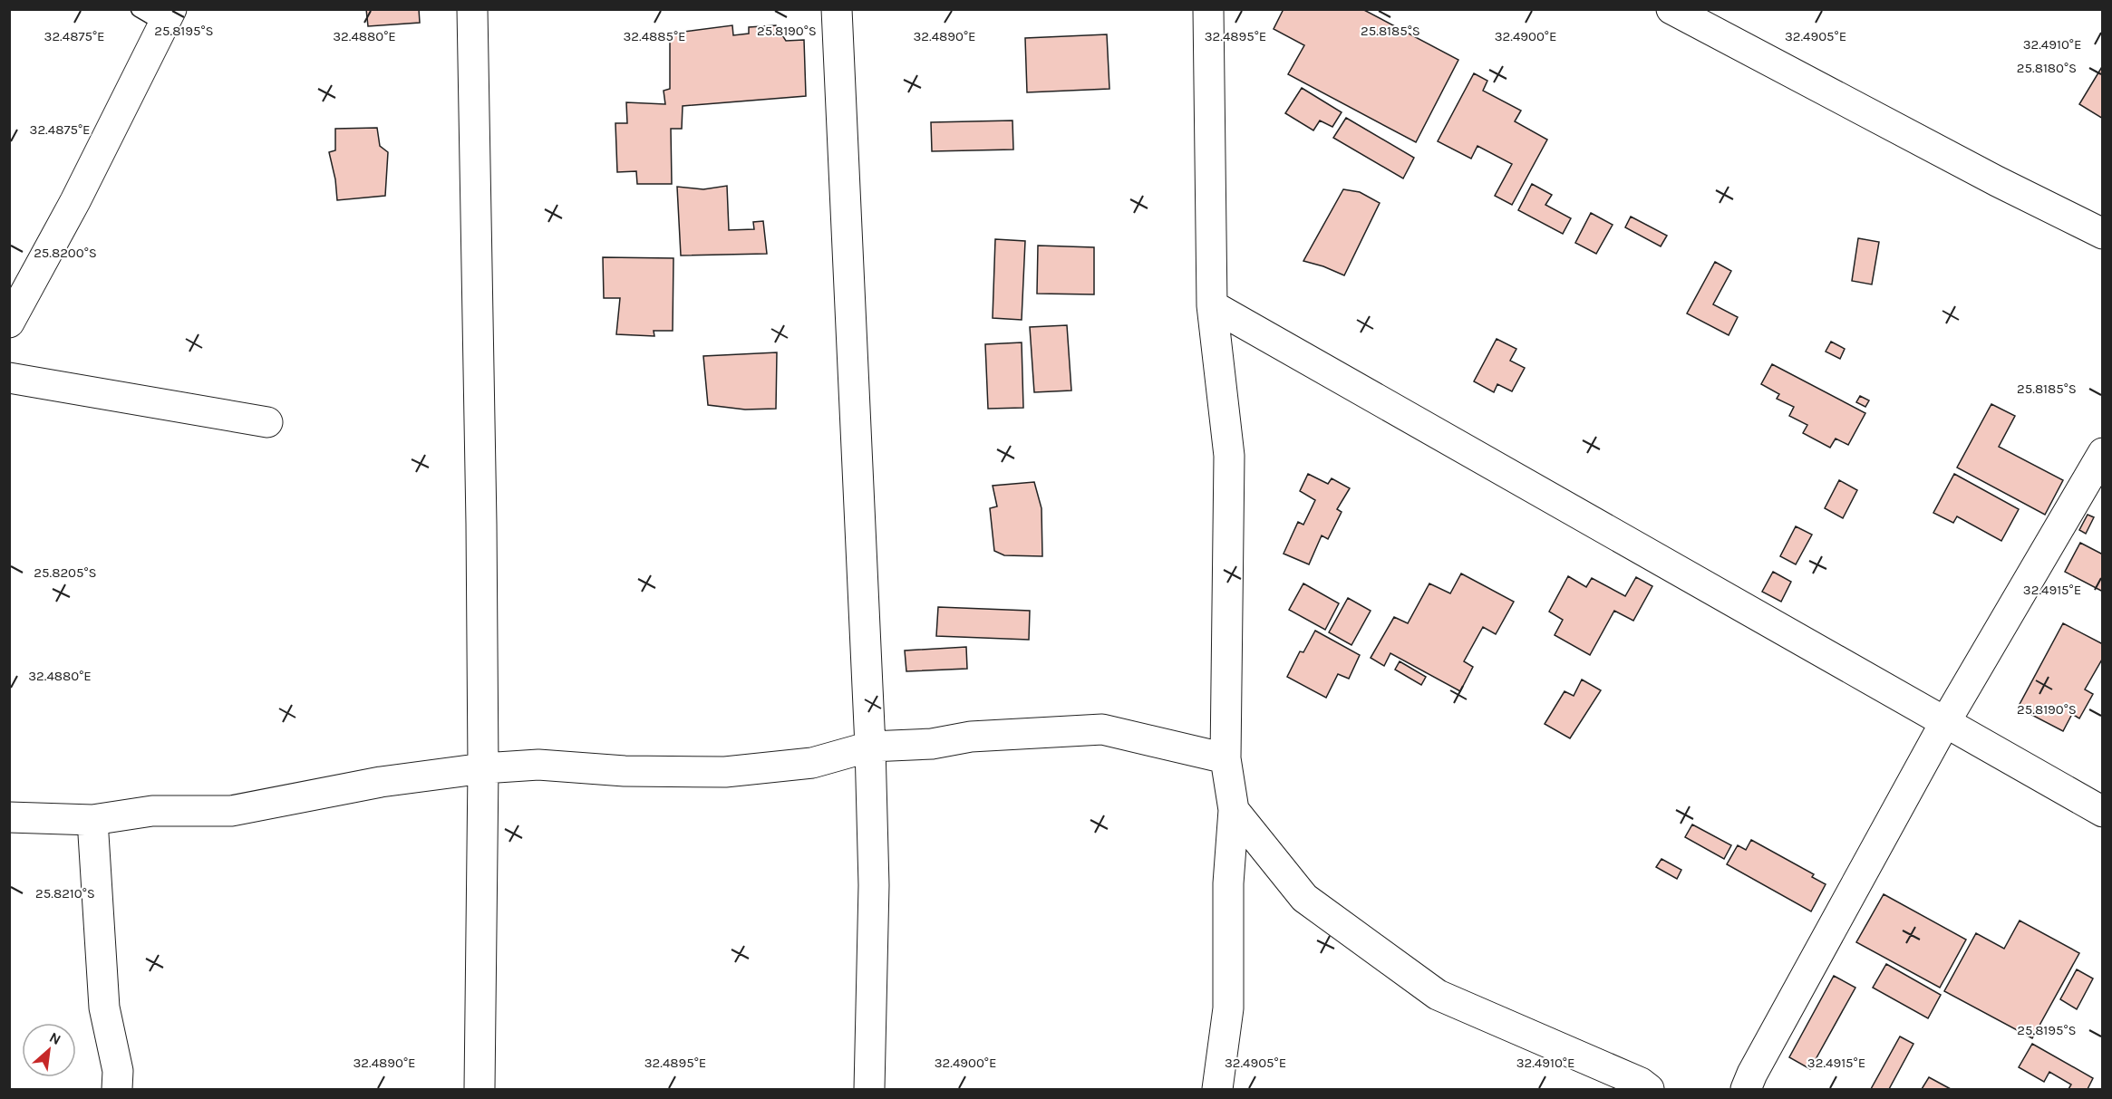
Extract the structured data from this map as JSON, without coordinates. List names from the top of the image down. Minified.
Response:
{"north":"top right","coordinates":["25.8195°S","25.8190°S","25.8185°S","32.4875°E","32.4880°E","32.4885°E","32.4890°E","32.4895°E","32.4900°E","32.4905°E","32.4910°E","25.8180°S","25.8200°S","25.8205°S","32.4915°E","25.8210°S"]}
